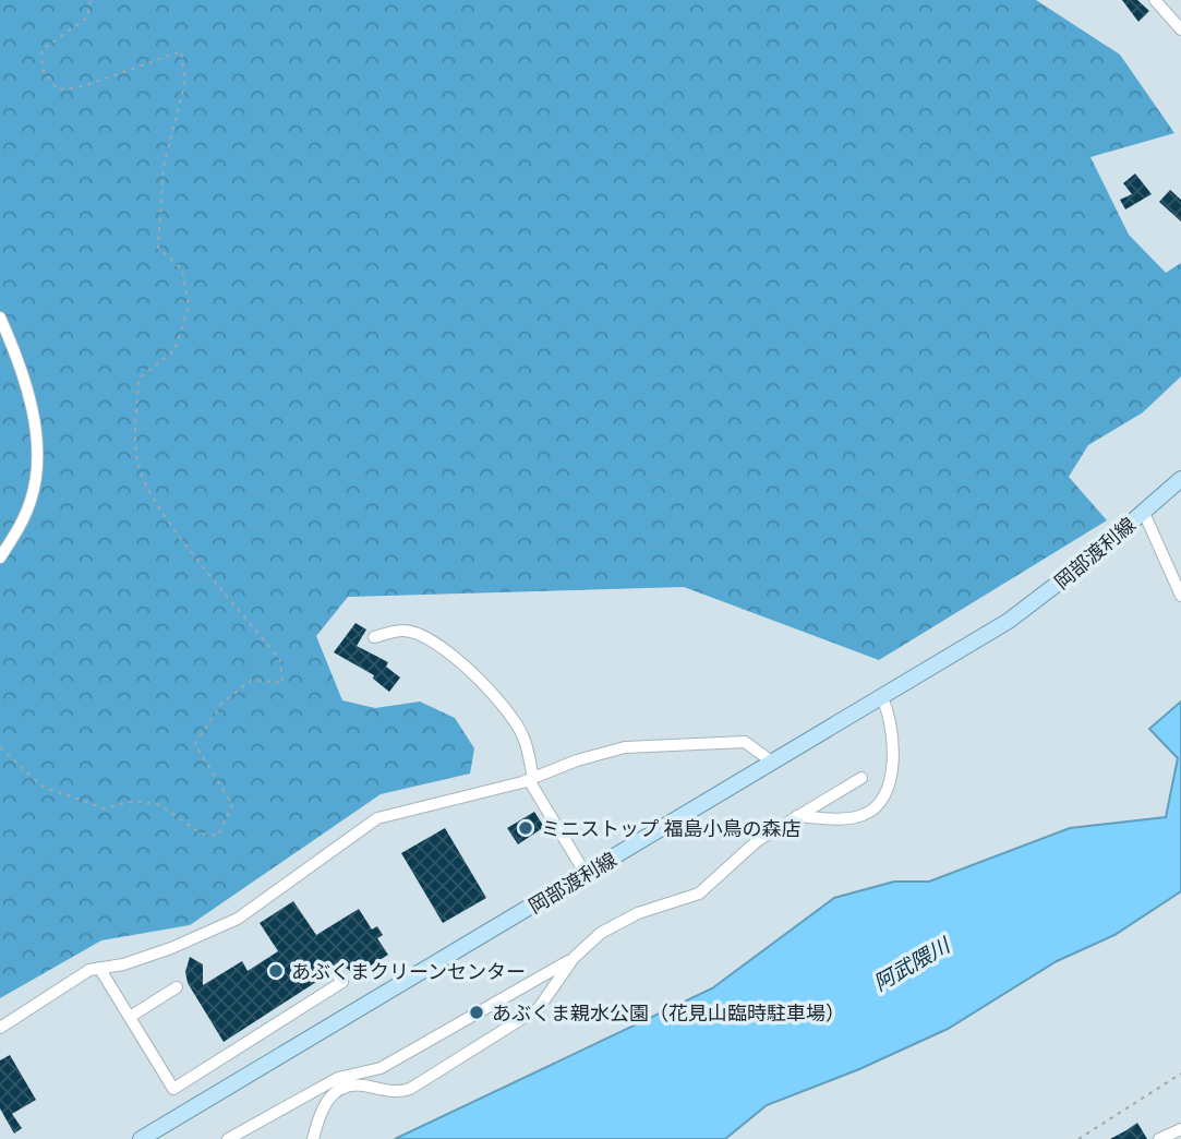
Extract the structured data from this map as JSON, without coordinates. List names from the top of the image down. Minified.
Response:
{"streets":{"main road":["岡部渡利線"]},"water":["阿武隈川"],"places":["ミニストップ 福島小鳥の森店","あぶくまクリーンセンター","あぶくま親水公園（花見山臨時駐車場）"]}
